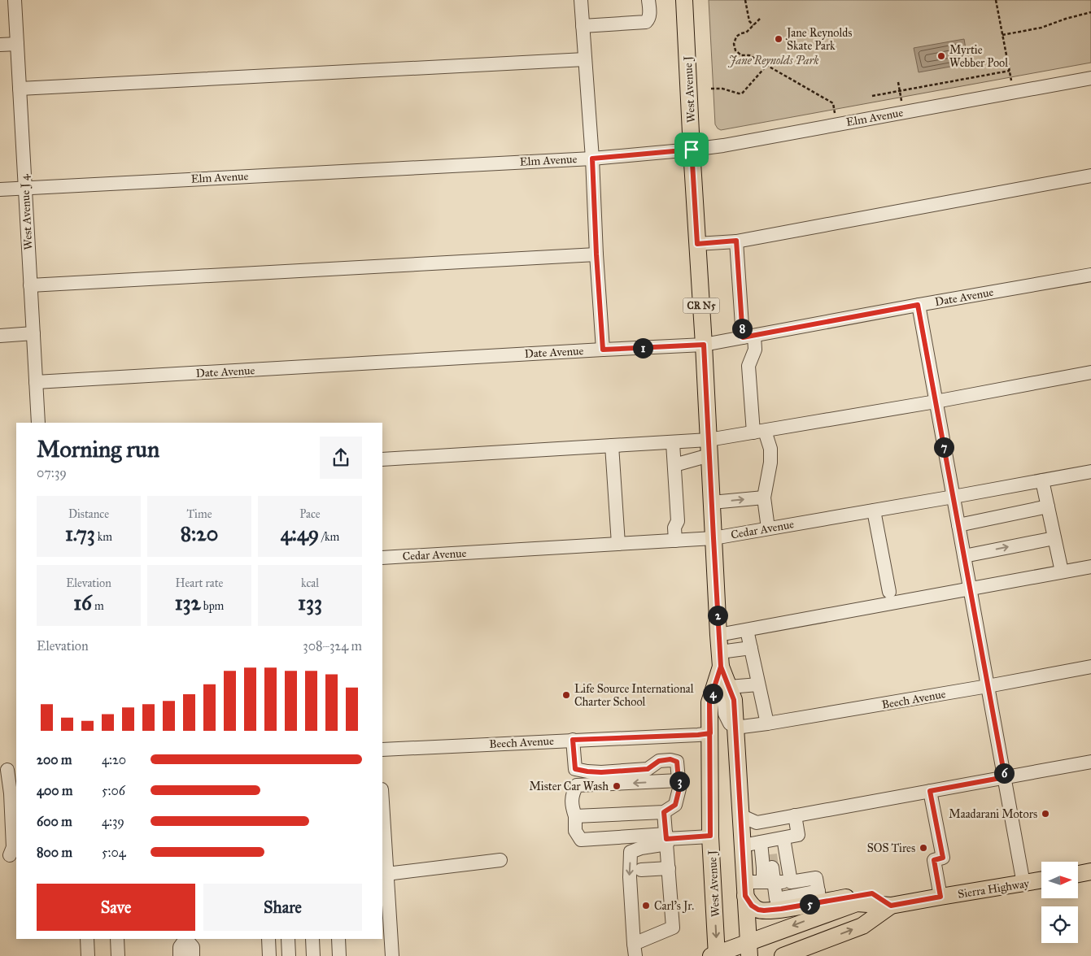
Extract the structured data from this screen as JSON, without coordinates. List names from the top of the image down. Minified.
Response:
{"streets":{"main road":["West Avenue J","CR N5","Sierra Highway"],"street":["Elm Avenue","West Avenue J 4","Date Avenue","Cedar Avenue","Beech Avenue"]},"crossings":[["West Avenue J","Elm Avenue"],["West Avenue J","Date Avenue"],["West Avenue J","Cedar Avenue"],["West Avenue J","Beech Avenue"],["West Avenue J","Sierra Highway"],["Elm Avenue","West Avenue J 4"],["West Avenue J 4","Date Avenue"]],"parks":["Jane Reynolds Park"],"places":["Jane Reynolds Skate Park","Myrtie Webber Pool","Life Source International Charter School","Mister Car Wash","Maadarani Motors","SOS Tires","Carl's Jr."],"north":"right","page":{"pins":["8","1","7","2","4","6","3","5"],"heading":["Morning run","07:39"],"stats":[["Distance","1.73 km"],["Time","8:20"],["Pace","4:49 /km"],["Elevation","16 m"],["Heart rate","132 bpm"],["kcal","133"]],"chart":["Elevation","308–324 m"],"list":[{"name":"200 m","note":"4:20"},{"name":"400 m","note":"5:06"},{"name":"600 m","note":"4:39"},{"name":"800 m","note":"5:04"}],"buttons":["Save","Share"]}}
